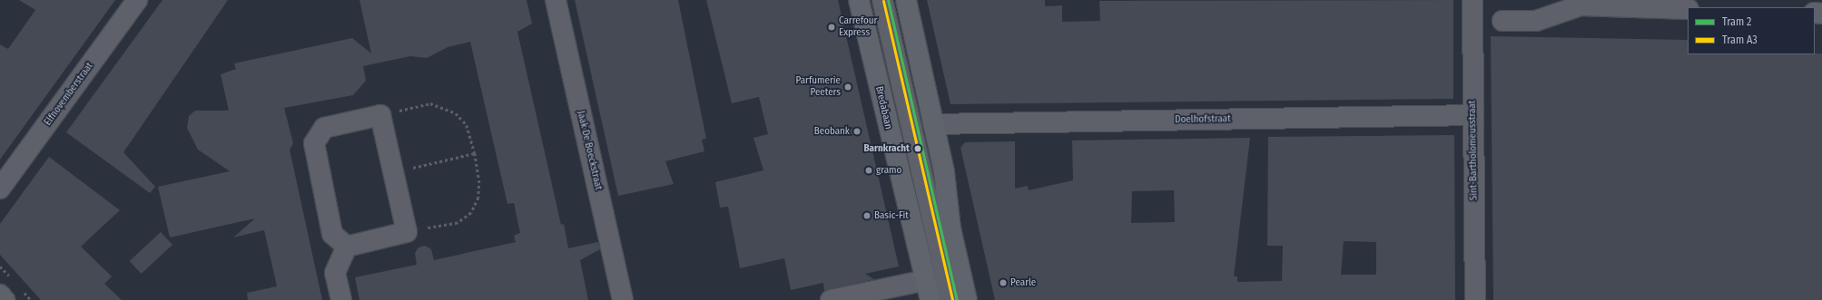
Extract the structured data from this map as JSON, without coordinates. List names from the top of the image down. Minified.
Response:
{"streets":{"main road":["Bredabaan"],"street":["Elfnovemberstraat","Doelhofstraat","Jaak De Boeckstraat","Sint-Bartholomeusstraat"]},"crossings":[["Doelhofstraat","Sint-Bartholomeusstraat"]],"places":["Carrefour Express","Parfumerie Peeters","Beobank","Barnkracht","gramo","Basic-Fit","Pearle"],"lines":["tram line 2","tram line A3"],"legend":["Tram 2","Tram A3"]}
